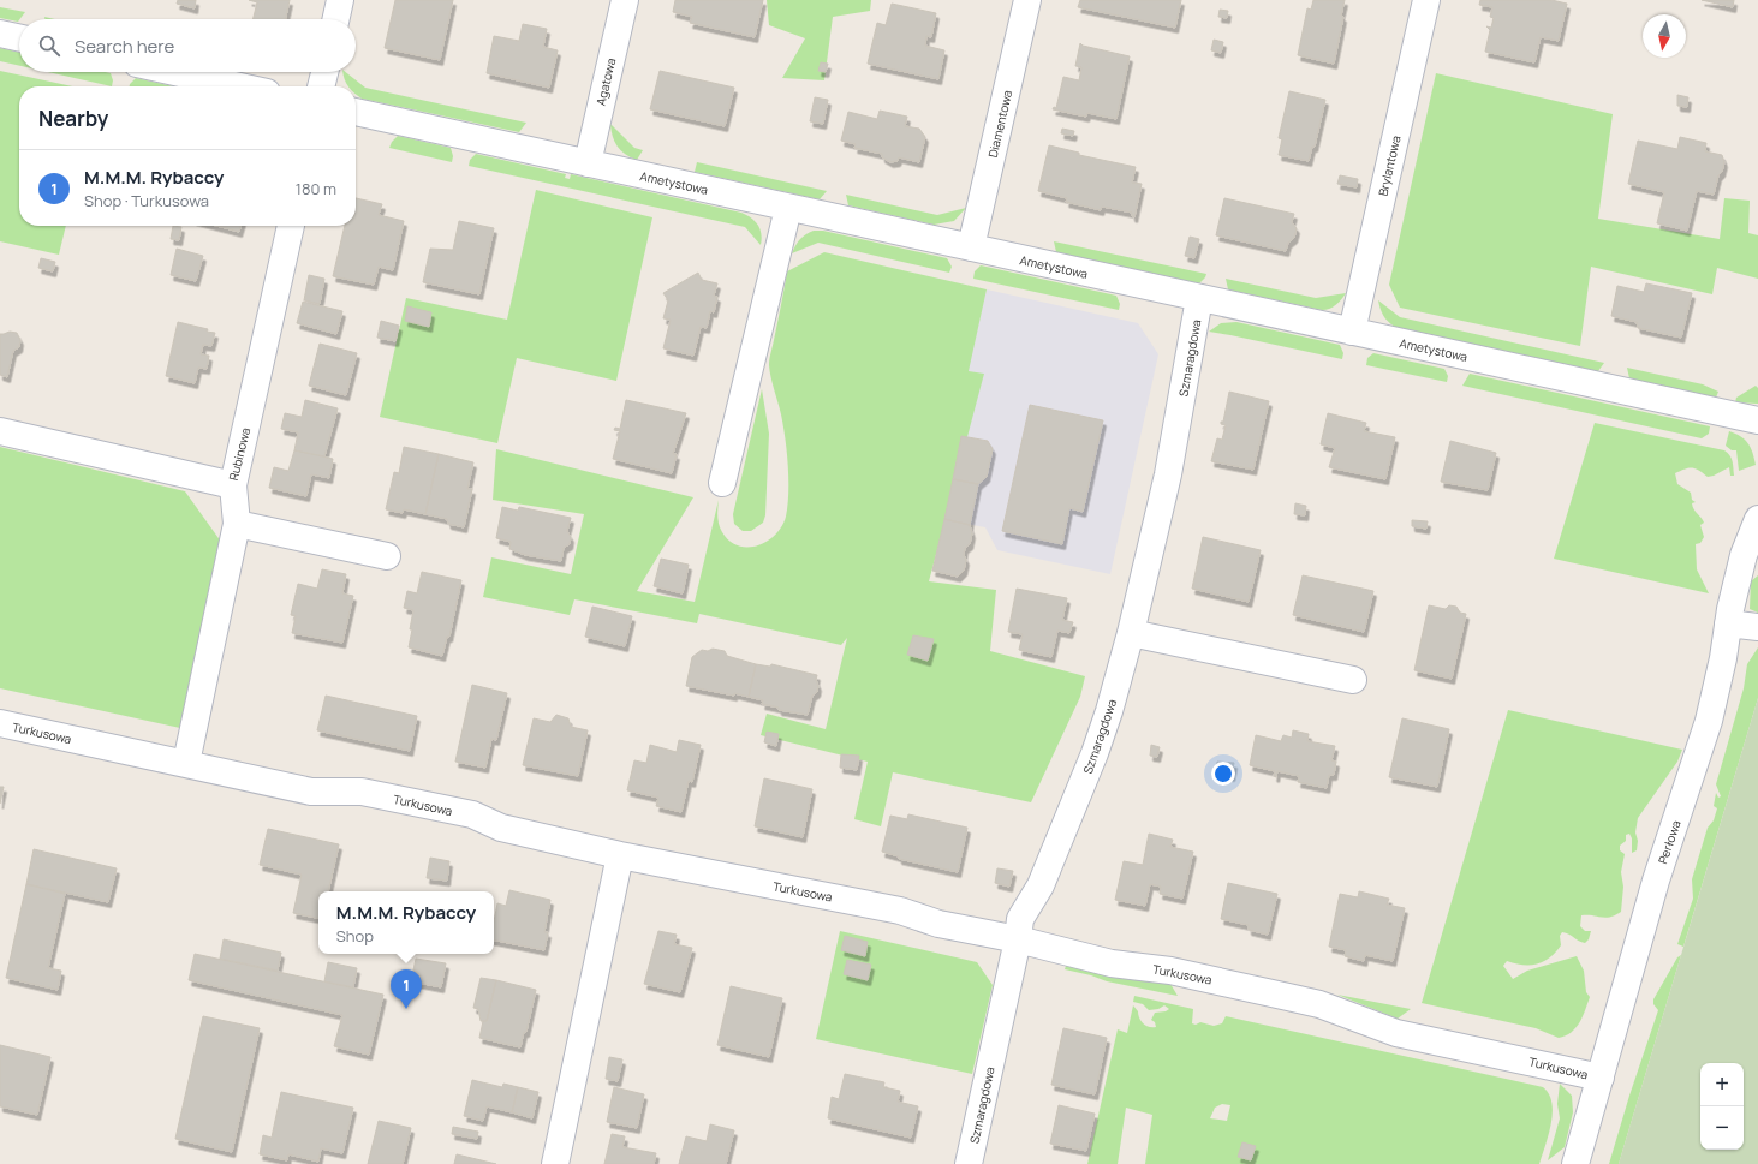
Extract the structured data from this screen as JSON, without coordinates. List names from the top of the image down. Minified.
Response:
{"streets":{"street":["Agatowa","Diamentowa","Brylantowa","Ametystowa","Szmaragdowa","Rubinowa","Turkusowa","Perłowa"]},"crossings":[["Agatowa","Ametystowa"],["Diamentowa","Ametystowa"],["Brylantowa","Ametystowa"],["Ametystowa","Szmaragdowa"],["Szmaragdowa","Turkusowa"],["Turkusowa","Perłowa"]],"north":"bottom","page":{"search":"Search here","heading":"Nearby","list":[{"mark":"1","name":"M.M.M. Rybaccy","note":"Shop · Turkusowa","value":"180 m"}],"popup":["M.M.M. Rybaccy","Shop"],"pins":"1","map_buttons":["+","−"]}}
